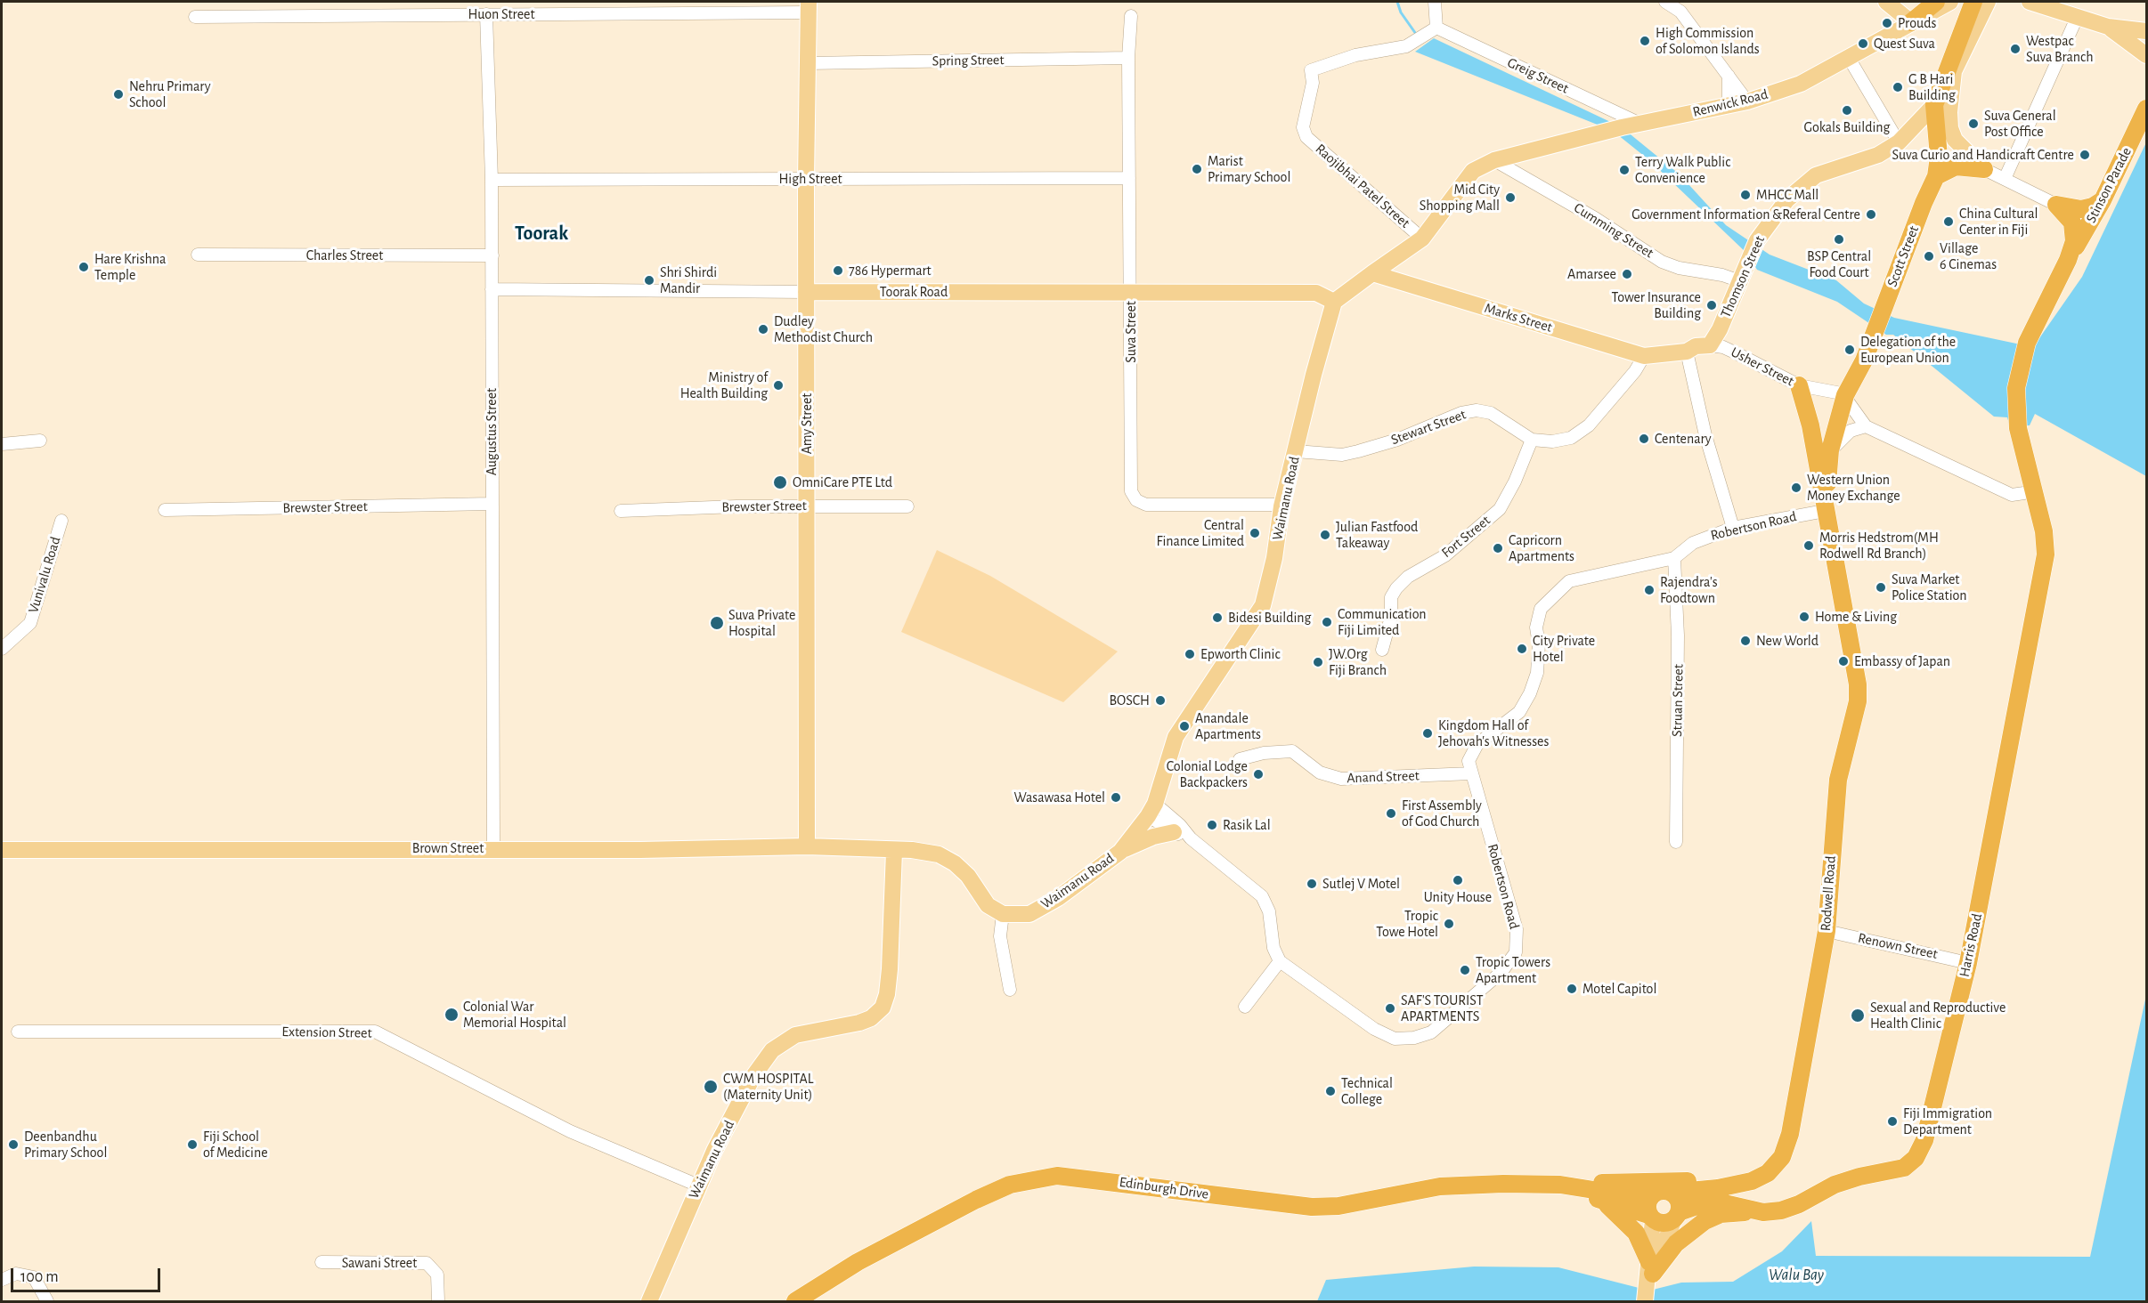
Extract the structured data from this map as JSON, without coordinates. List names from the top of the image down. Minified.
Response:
{"streets":{"highway":["Stinson Parade","Scott Street","Rodwell Road","Harris Road","Edinburgh Drive"],"main road":["Renwick Road","Thomson Street","Toorak Road","Marks Street","Amy Street","Waimanu Road","Brown Street"],"street":["Huon Street","Spring Street","Greig Street","High Street","Raojibhai Patel Street","Cumming Street","Charles Street","Suva Street","Usher Street","Stewart Street","Augustus Street","Brewster Street","Robertson Road","Fort Street","Vunivalu Road","Struan Street","Anand Street","Renown Street","Extension Street","Sawani Street"]},"crossings":[["Huon Street","Amy Street"],["Huon Street","Augustus Street"],["Spring Street","Suva Street"],["Spring Street","Amy Street"],["Greig Street","Renwick Road"],["Greig Street","Raojibhai Patel Street"],["Renwick Road","Cumming Street"],["High Street","Suva Street"],["High Street","Amy Street"],["High Street","Augustus Street"],["Stinson Parade","Harris Road"],["Cumming Street","Thomson Street"],["Charles Street","Augustus Street"],["Scott Street","Thomson Street"],["Scott Street","Usher Street"],["Scott Street","Robertson Road"],["Scott Street","Rodwell Road"],["Thomson Street","Marks Street"],["Thomson Street","Usher Street"],["Toorak Road","Suva Street"],["Toorak Road","Amy Street"],["Toorak Road","Augustus Street"],["Toorak Road","Waimanu Road"],["Marks Street","Usher Street"],["Suva Street","Waimanu Road"],["Amy Street","Brewster Street"],["Amy Street","Brown Street"],["Stewart Street","Waimanu Road"],["Stewart Street","Fort Street"],["Augustus Street","Brewster Street"],["Augustus Street","Brown Street"],["Waimanu Road","Brown Street"],["Waimanu Road","Extension Street"],["Robertson Road","Struan Street"],["Robertson Road","Anand Street"],["Robertson Road","Rodwell Road"],["Rodwell Road","Harris Road"],["Rodwell Road","Renown Street"],["Rodwell Road","Edinburgh Drive"],["Harris Road","Renown Street"],["Harris Road","Edinburgh Drive"]],"districts":["Toorak"],"water":["Walu Bay"],"places":["Prouds","High Commission of Solomon Islands","Quest Suva","Westpac Suva Branch","G B Hari Building","Nehru Primary School","Gokals Building","Suva General Post Office","Suva Curio and Handicraft Centre","Marist Primary School","Terry Walk Public Convenience","MHCC Mall","Mid City Shopping Mall","Government Information &Referal Centre","China Cultural Center in Fiji","BSP Central Food Court","Village 6 Cinemas","Hare Krishna Temple","786 Hypermart","Amarsee","Shri Shirdi Mandir","Tower Insurance Building","Dudley Methodist Church","Delegation of the European Union","Ministry of Health Building","Centenary","OmniCare PTE Ltd","Western Union Money Exchange","Central Finance Limited","Julian Fastfood Takeaway","Morris Hedstrom(MH Rodwell Rd Branch)","Capricorn Apartments","Suva Market Police Station","Rajendra's Foodtown","Home & Living","Bidesi Building","Communication Fiji Limited","Suva Private Hospital","New World","City Private Hotel","Epworth Clinic","Embassy of Japan","JW.Org Fiji Branch","BOSCH","Anandale Apartments","Kingdom Hall of Jehovah's Witnesses","Colonial Lodge Backpackers","Wasawasa Hotel","First Assembly of God Church","Rasik Lal","Unity House","Sutlej V Motel","Tropic Towe Hotel","Tropic Towers Apartment","Motel Capitol","SAF'S TOURIST APARTMENTS","Colonial War Memorial Hospital","Sexual and Reproductive Health Clinic","CWM HOSPITAL (Maternity Unit)","Technical College","Fiji Immigration Department","Deenbandhu Primary School","Fiji School of Medicine"],"scale_bar":"100 m"}
